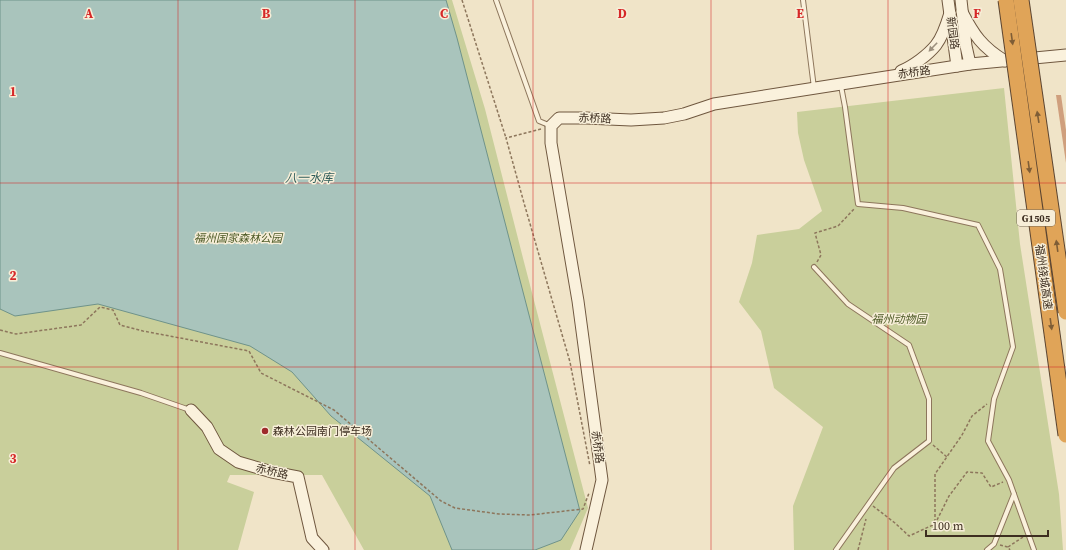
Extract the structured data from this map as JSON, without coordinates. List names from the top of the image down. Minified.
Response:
{"streets":{"highway":["G1505","福州绕城高速"],"street":["新园路","赤桥路"]},"crossings":[["新园路","赤桥路"]],"water":["八一水库"],"parks":["福州国家森林公园","福州动物园"],"places":["森林公园南门停车场"],"scale_bar":"100 m","grid":{"columns":["A","B","C","D","E","F"],"rows":["1","2","3"]}}
